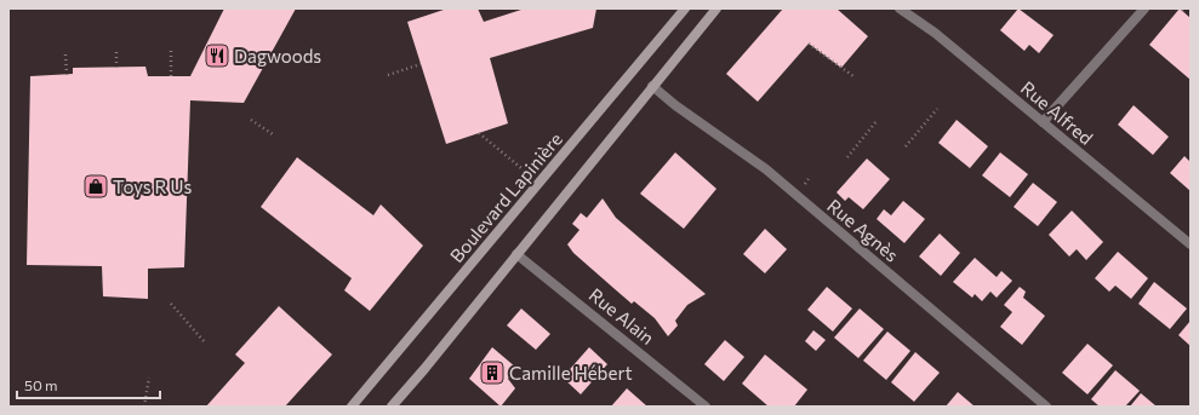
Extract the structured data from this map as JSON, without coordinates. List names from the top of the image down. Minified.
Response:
{"streets":{"main road":["Boulevard Lapinière"],"street":["Rue Alfred","Rue Agnès","Rue Alain"]},"places":{"restaurant":["Dagwoods"],"shop":["Toys R Us"],"building":["Camille Hébert"]},"scale_bar":"50 m"}
